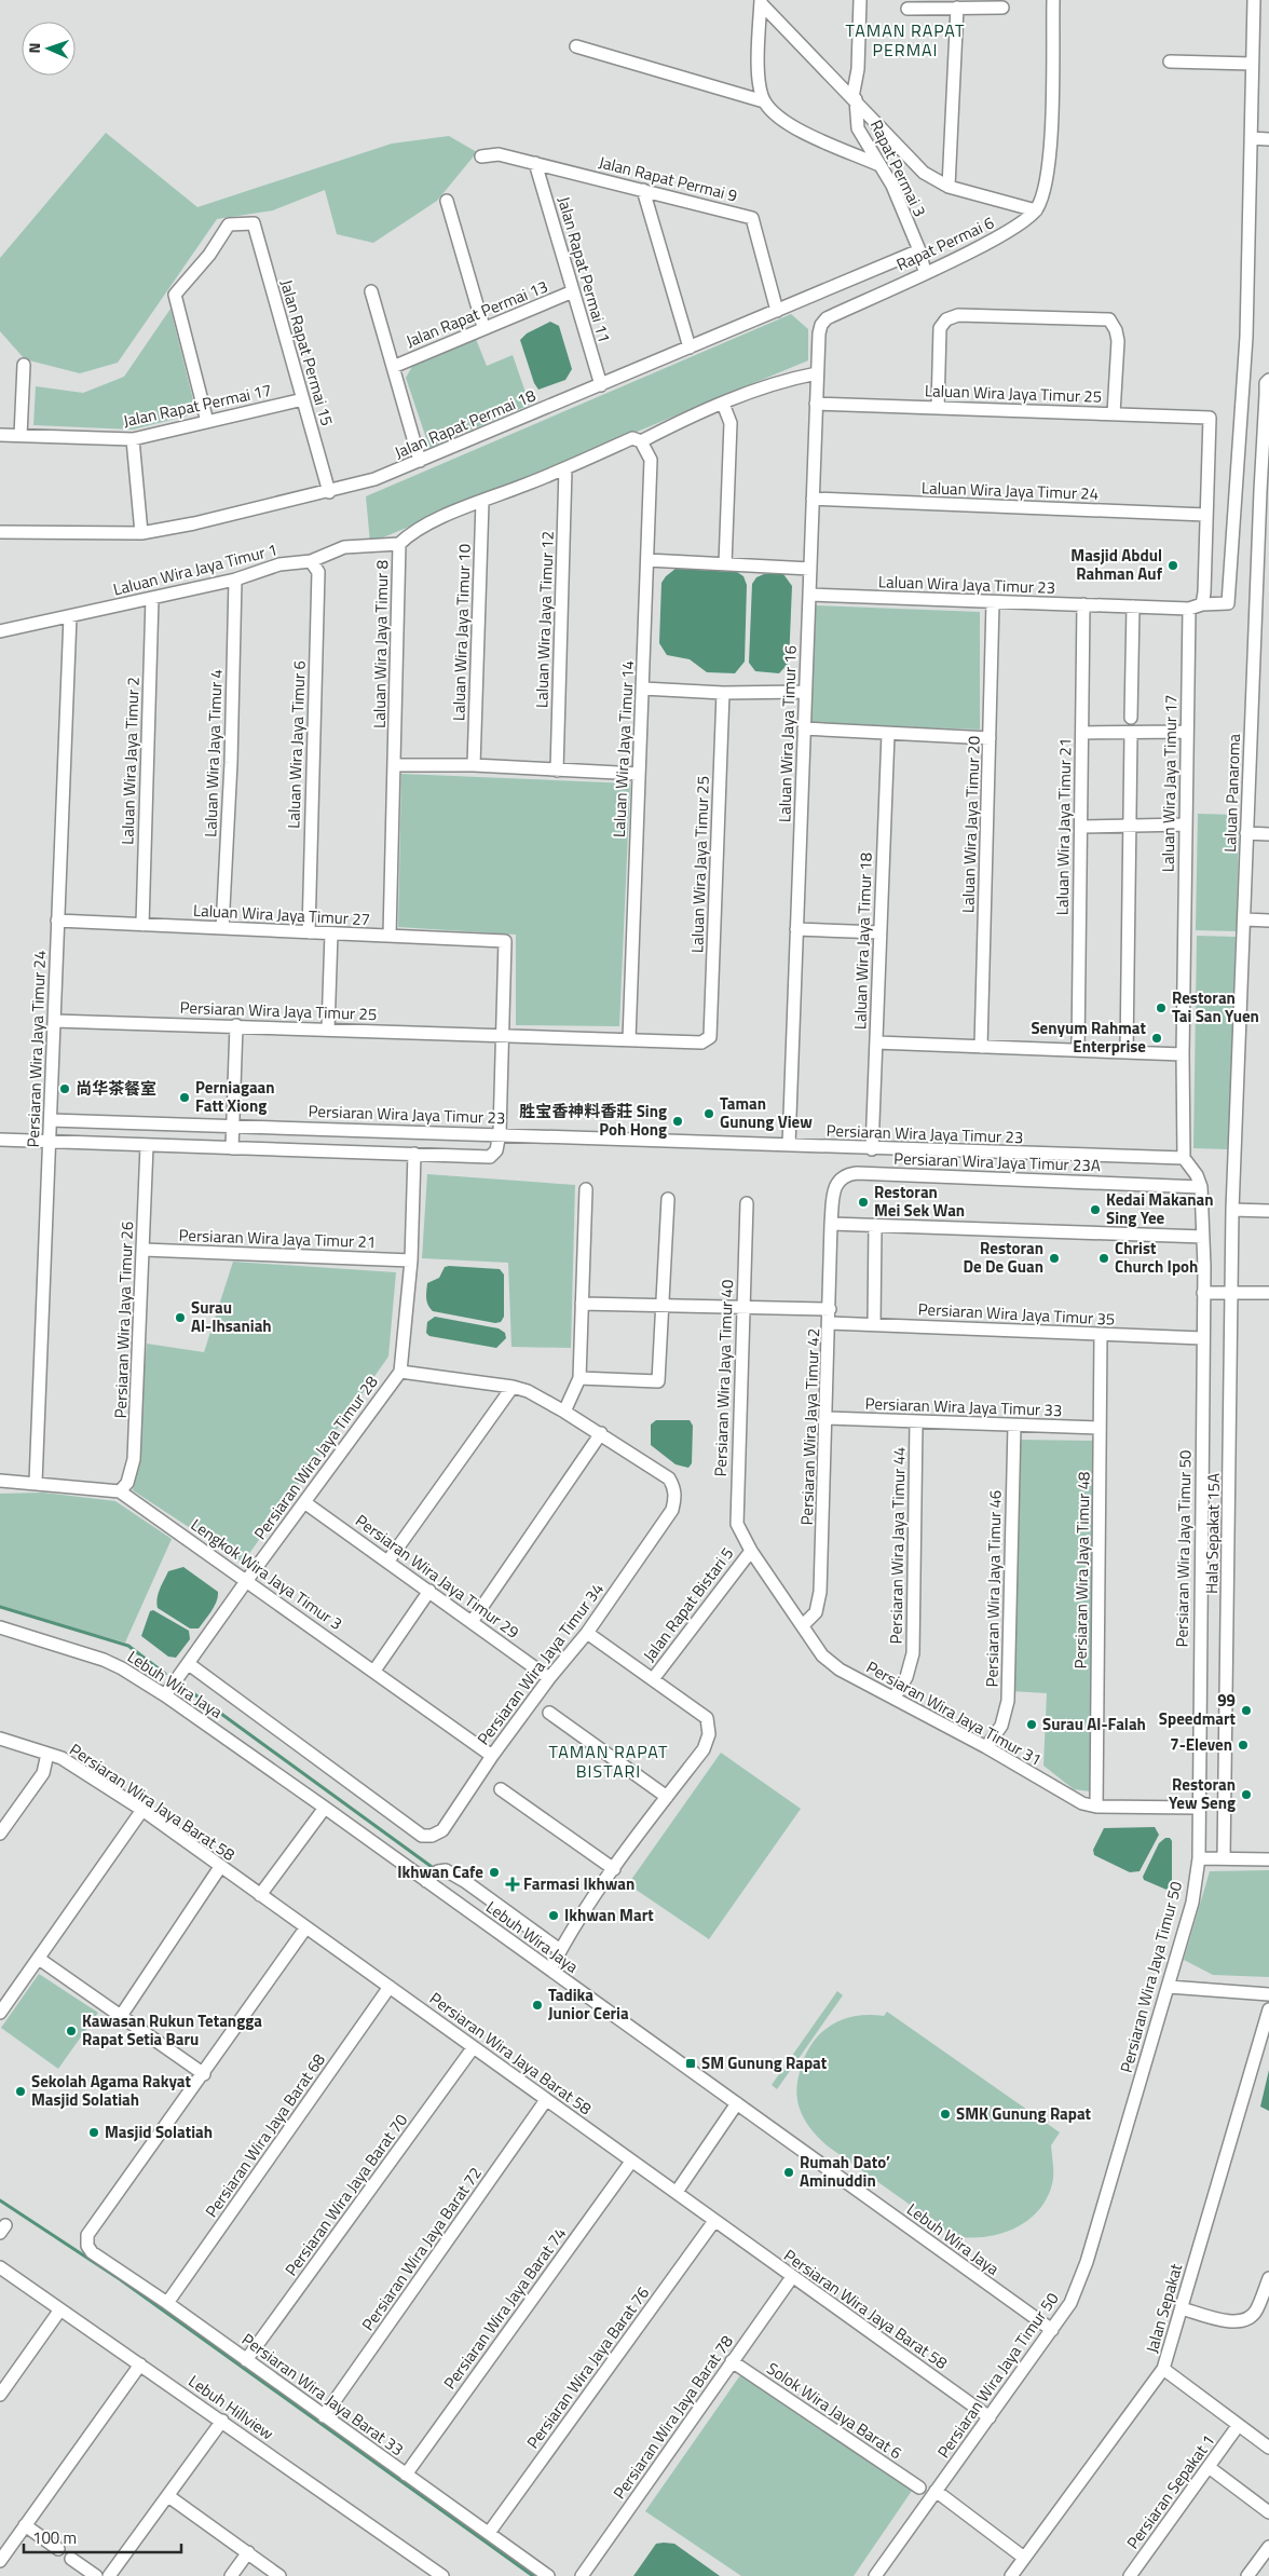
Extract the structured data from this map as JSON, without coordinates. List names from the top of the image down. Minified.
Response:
{"streets":{"street":["Rapat Permai 3","Jalan Rapat Permai 9","Rapat Permai 6","Jalan Rapat Permai 11","Jalan Rapat Permai 13","Jalan Rapat Permai 15","Laluan Wira Jaya Timur 25","Jalan Rapat Permai 17","Jalan Rapat Permai 18","Laluan Wira Jaya Timur 24","Laluan Wira Jaya Timur 1","Laluan Wira Jaya Timur 23","Laluan Wira Jaya Timur 12","Laluan Wira Jaya Timur 10","Laluan Wira Jaya Timur 8","Laluan Wira Jaya Timur 16","Laluan Wira Jaya Timur 6","Laluan Wira Jaya Timur 14","Laluan Wira Jaya Timur 4","Laluan Wira Jaya Timur 2","Laluan Wira Jaya Timur 17","Laluan Panaroma","Laluan Wira Jaya Timur 20","Laluan Wira Jaya Timur 21","Laluan Wira Jaya Timur 27","Laluan Wira Jaya Timur 18","Persiaran Wira Jaya Timur 25","Persiaran Wira Jaya Timur 24","Persiaran Wira Jaya Timur 23","Persiaran Wira Jaya Timur 23A","Persiaran Wira Jaya Timur 21","Persiaran Wira Jaya Timur 35","Persiaran Wira Jaya Timur 26","Persiaran Wira Jaya Timur 40","Persiaran Wira Jaya Timur 33","Persiaran Wira Jaya Timur 42","Persiaran Wira Jaya Timur 28","Hala Sepakat 15A","Persiaran Wira Jaya Timur 44","Persiaran Wira Jaya Timur 50","Persiaran Wira Jaya Timur 48","Lengkok Wira Jaya Timur 3","Persiaran Wira Jaya Timur 29","Persiaran Wira Jaya Timur 46","Jalan Rapat Bistari 5","Persiaran Wira Jaya Timur 34","Lebuh Wira Jaya","Persiaran Wira Jaya Timur 31","Persiaran Wira Jaya Barat 58","Persiaran Wira Jaya Barat 68","Persiaran Wira Jaya Barat 70","Persiaran Wira Jaya Barat 72","Persiaran Wira Jaya Barat 74","Jalan Sepakat","Persiaran Wira Jaya Barat 76","Persiaran Wira Jaya Barat 33","Lebuh Hillview","Solok Wira Jaya Barat 6","Persiaran Wira Jaya Barat 78","Persiaran Sepakat 1"]},"crossings":[["Rapat Permai 3","Rapat Permai 6"],["Rapat Permai 3","Jalan Rapat Permai 18"],["Jalan Rapat Permai 9","Jalan Rapat Permai 11"],["Jalan Rapat Permai 9","Jalan Rapat Permai 18"],["Rapat Permai 6","Laluan Wira Jaya Timur 16"],["Jalan Rapat Permai 11","Jalan Rapat Permai 13"],["Jalan Rapat Permai 11","Jalan Rapat Permai 18"],["Jalan Rapat Permai 15","Jalan Rapat Permai 17"],["Jalan Rapat Permai 15","Jalan Rapat Permai 18"],["Laluan Wira Jaya Timur 25","Laluan Wira Jaya Timur 24"],["Laluan Wira Jaya Timur 25","Laluan Wira Jaya Timur 16"],["Laluan Wira Jaya Timur 25","Persiaran Wira Jaya Timur 25"],["Laluan Wira Jaya Timur 24","Laluan Wira Jaya Timur 16"],["Laluan Wira Jaya Timur 1","Laluan Wira Jaya Timur 8"],["Laluan Wira Jaya Timur 1","Laluan Wira Jaya Timur 6"],["Laluan Wira Jaya Timur 1","Laluan Wira Jaya Timur 4"],["Laluan Wira Jaya Timur 1","Laluan Wira Jaya Timur 2"],["Laluan Wira Jaya Timur 1","Persiaran Wira Jaya Timur 24"],["Laluan Wira Jaya Timur 23","Laluan Wira Jaya Timur 16"],["Laluan Wira Jaya Timur 23","Laluan Wira Jaya Timur 17"],["Laluan Wira Jaya Timur 23","Laluan Wira Jaya Timur 20"],["Laluan Wira Jaya Timur 23","Laluan Wira Jaya Timur 21"],["Laluan Wira Jaya Timur 12","Laluan Wira Jaya Timur 8"],["Laluan Wira Jaya Timur 10","Laluan Wira Jaya Timur 8"],["Laluan Wira Jaya Timur 8","Laluan Wira Jaya Timur 16"],["Laluan Wira Jaya Timur 8","Laluan Wira Jaya Timur 14"],["Laluan Wira Jaya Timur 8","Laluan Wira Jaya Timur 27"],["Laluan Wira Jaya Timur 16","Persiaran Wira Jaya Timur 23"],["Laluan Wira Jaya Timur 6","Laluan Wira Jaya Timur 27"],["Laluan Wira Jaya Timur 14","Persiaran Wira Jaya Timur 25"],["Laluan Wira Jaya Timur 4","Laluan Wira Jaya Timur 27"],["Laluan Wira Jaya Timur 2","Laluan Wira Jaya Timur 27"],["Laluan Wira Jaya Timur 17","Persiaran Wira Jaya Timur 23"],["Laluan Wira Jaya Timur 17","Persiaran Wira Jaya Timur 50"],["Laluan Panaroma","Hala Sepakat 15A"],["Laluan Wira Jaya Timur 27","Persiaran Wira Jaya Timur 25"],["Laluan Wira Jaya Timur 27","Persiaran Wira Jaya Timur 24"],["Laluan Wira Jaya Timur 18","Persiaran Wira Jaya Timur 23"],["Persiaran Wira Jaya Timur 25","Persiaran Wira Jaya Timur 24"],["Persiaran Wira Jaya Timur 24","Persiaran Wira Jaya Timur 23"],["Persiaran Wira Jaya Timur 24","Lengkok Wira Jaya Timur 3"],["Persiaran Wira Jaya Timur 23","Persiaran Wira Jaya Timur 50"],["Persiaran Wira Jaya Timur 23A","Persiaran Wira Jaya Timur 42"],["Persiaran Wira Jaya Timur 23A","Persiaran Wira Jaya Timur 50"],["Persiaran Wira Jaya Timur 21","Persiaran Wira Jaya Timur 26"],["Persiaran Wira Jaya Timur 21","Persiaran Wira Jaya Timur 28"],["Persiaran Wira Jaya Timur 35","Persiaran Wira Jaya Timur 42"],["Persiaran Wira Jaya Timur 35","Persiaran Wira Jaya Timur 50"],["Persiaran Wira Jaya Timur 35","Persiaran Wira Jaya Timur 48"],["Persiaran Wira Jaya Timur 26","Lengkok Wira Jaya Timur 3"],["Persiaran Wira Jaya Timur 40","Jalan Rapat Bistari 5"],["Persiaran Wira Jaya Timur 40","Persiaran Wira Jaya Timur 31"],["Persiaran Wira Jaya Timur 33","Persiaran Wira Jaya Timur 42"],["Persiaran Wira Jaya Timur 33","Persiaran Wira Jaya Timur 44"],["Persiaran Wira Jaya Timur 33","Persiaran Wira Jaya Timur 48"],["Persiaran Wira Jaya Timur 33","Persiaran Wira Jaya Timur 46"],["Persiaran Wira Jaya Timur 42","Persiaran Wira Jaya Timur 31"],["Persiaran Wira Jaya Timur 28","Lengkok Wira Jaya Timur 3"],["Persiaran Wira Jaya Timur 28","Persiaran Wira Jaya Timur 29"],["Persiaran Wira Jaya Timur 28","Persiaran Wira Jaya Timur 34"],["Persiaran Wira Jaya Timur 28","Lebuh Wira Jaya"],["Persiaran Wira Jaya Timur 44","Persiaran Wira Jaya Timur 31"],["Persiaran Wira Jaya Timur 50","Lebuh Wira Jaya"],["Persiaran Wira Jaya Timur 50","Persiaran Wira Jaya Timur 31"],["Persiaran Wira Jaya Timur 50","Persiaran Wira Jaya Barat 58"],["Persiaran Wira Jaya Timur 48","Persiaran Wira Jaya Timur 31"],["Lengkok Wira Jaya Timur 3","Persiaran Wira Jaya Timur 34"],["Persiaran Wira Jaya Timur 29","Persiaran Wira Jaya Timur 34"],["Persiaran Wira Jaya Timur 46","Persiaran Wira Jaya Timur 31"],["Jalan Rapat Bistari 5","Persiaran Wira Jaya Timur 31"],["Persiaran Wira Jaya Barat 58","Persiaran Wira Jaya Barat 68"],["Persiaran Wira Jaya Barat 58","Persiaran Wira Jaya Barat 70"],["Persiaran Wira Jaya Barat 58","Persiaran Wira Jaya Barat 72"],["Persiaran Wira Jaya Barat 58","Persiaran Wira Jaya Barat 74"],["Persiaran Wira Jaya Barat 58","Persiaran Wira Jaya Barat 76"],["Persiaran Wira Jaya Barat 58","Persiaran Wira Jaya Barat 78"],["Persiaran Wira Jaya Barat 68","Persiaran Wira Jaya Barat 33"],["Persiaran Wira Jaya Barat 70","Persiaran Wira Jaya Barat 33"],["Persiaran Wira Jaya Barat 72","Persiaran Wira Jaya Barat 33"],["Persiaran Wira Jaya Barat 74","Persiaran Wira Jaya Barat 33"],["Persiaran Wira Jaya Barat 76","Persiaran Wira Jaya Barat 33"],["Solok Wira Jaya Barat 6","Persiaran Wira Jaya Barat 78"]],"districts":["TAMAN RAPAT PERMAI","TAMAN RAPAT BISTARI"],"places":{"other":["Masjid Abdul Rahman Auf","Restoran Tai San Yuen","Senyum Rahmat Enterprise","尚华茶餐室","Perniagaan Fatt Xiong","Taman Gunung View","胜宝香神料香莊 Sing Poh Hong","Restoran Mei Sek Wan","Kedai Makanan Sing Yee","Restoran De De Guan","Christ Church Ipoh","Surau Al-Ihsaniah","99 Speedmart","Surau Al-Falah","7-Eleven","Restoran Yew Seng","Ikhwan Cafe","Ikhwan Mart","Tadika Junior Ceria","Kawasan Rukun Tetangga Rapat Setia Baru","Sekolah Agama Rakyat Masjid Solatiah","SMK Gunung Rapat","Masjid Solatiah","Rumah Dato’ Aminuddin"],"health":["Farmasi Ikhwan"],"transit":["SM Gunung Rapat"]},"scale_bar":"100 m","north":"left"}
